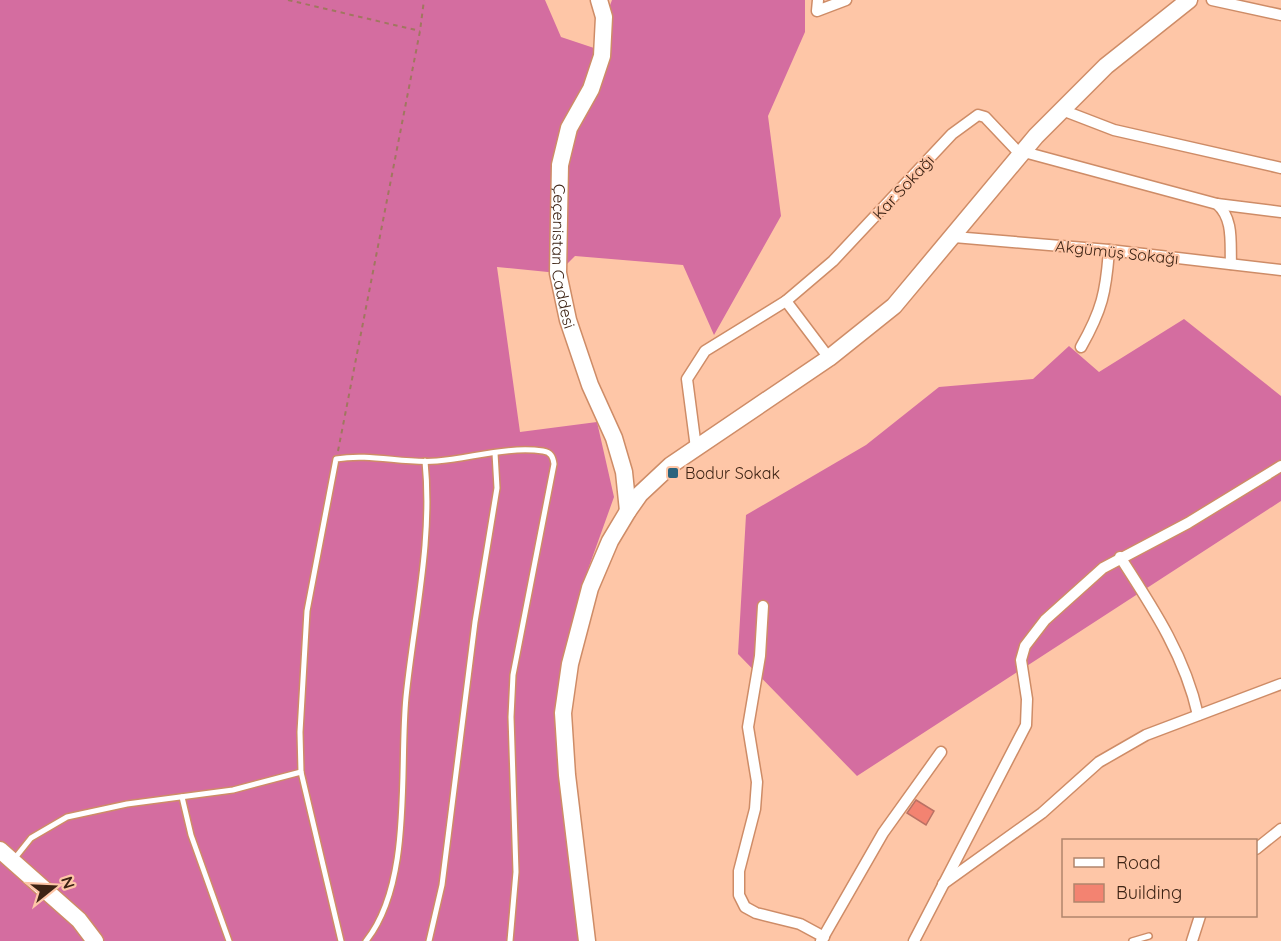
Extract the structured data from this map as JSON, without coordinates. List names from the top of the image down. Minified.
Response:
{"streets":{"street":["Kar Sokağı","Akgümüş Sokağı","Çeçenistan Caddesi"]},"places":{"transit":["Bodur Sokak"]},"legend":["Road","Building"],"north":"right"}
